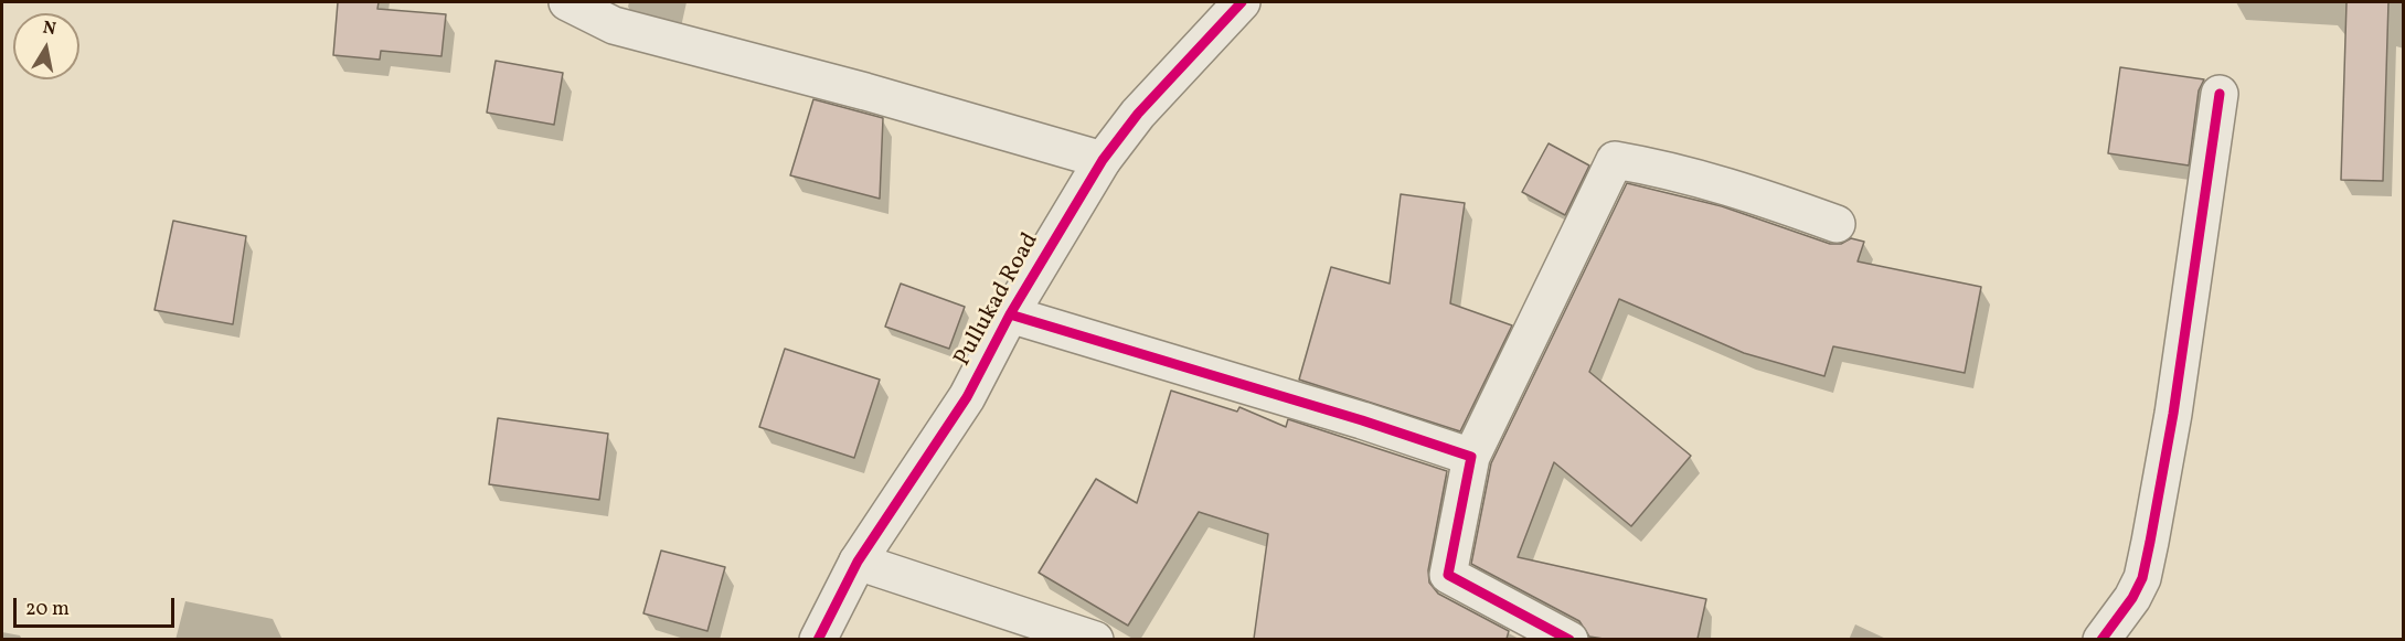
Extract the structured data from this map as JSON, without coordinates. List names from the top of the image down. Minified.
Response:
{"streets":{"street":["Pullukad Road"]},"scale_bar":"20 m","north":"top"}
